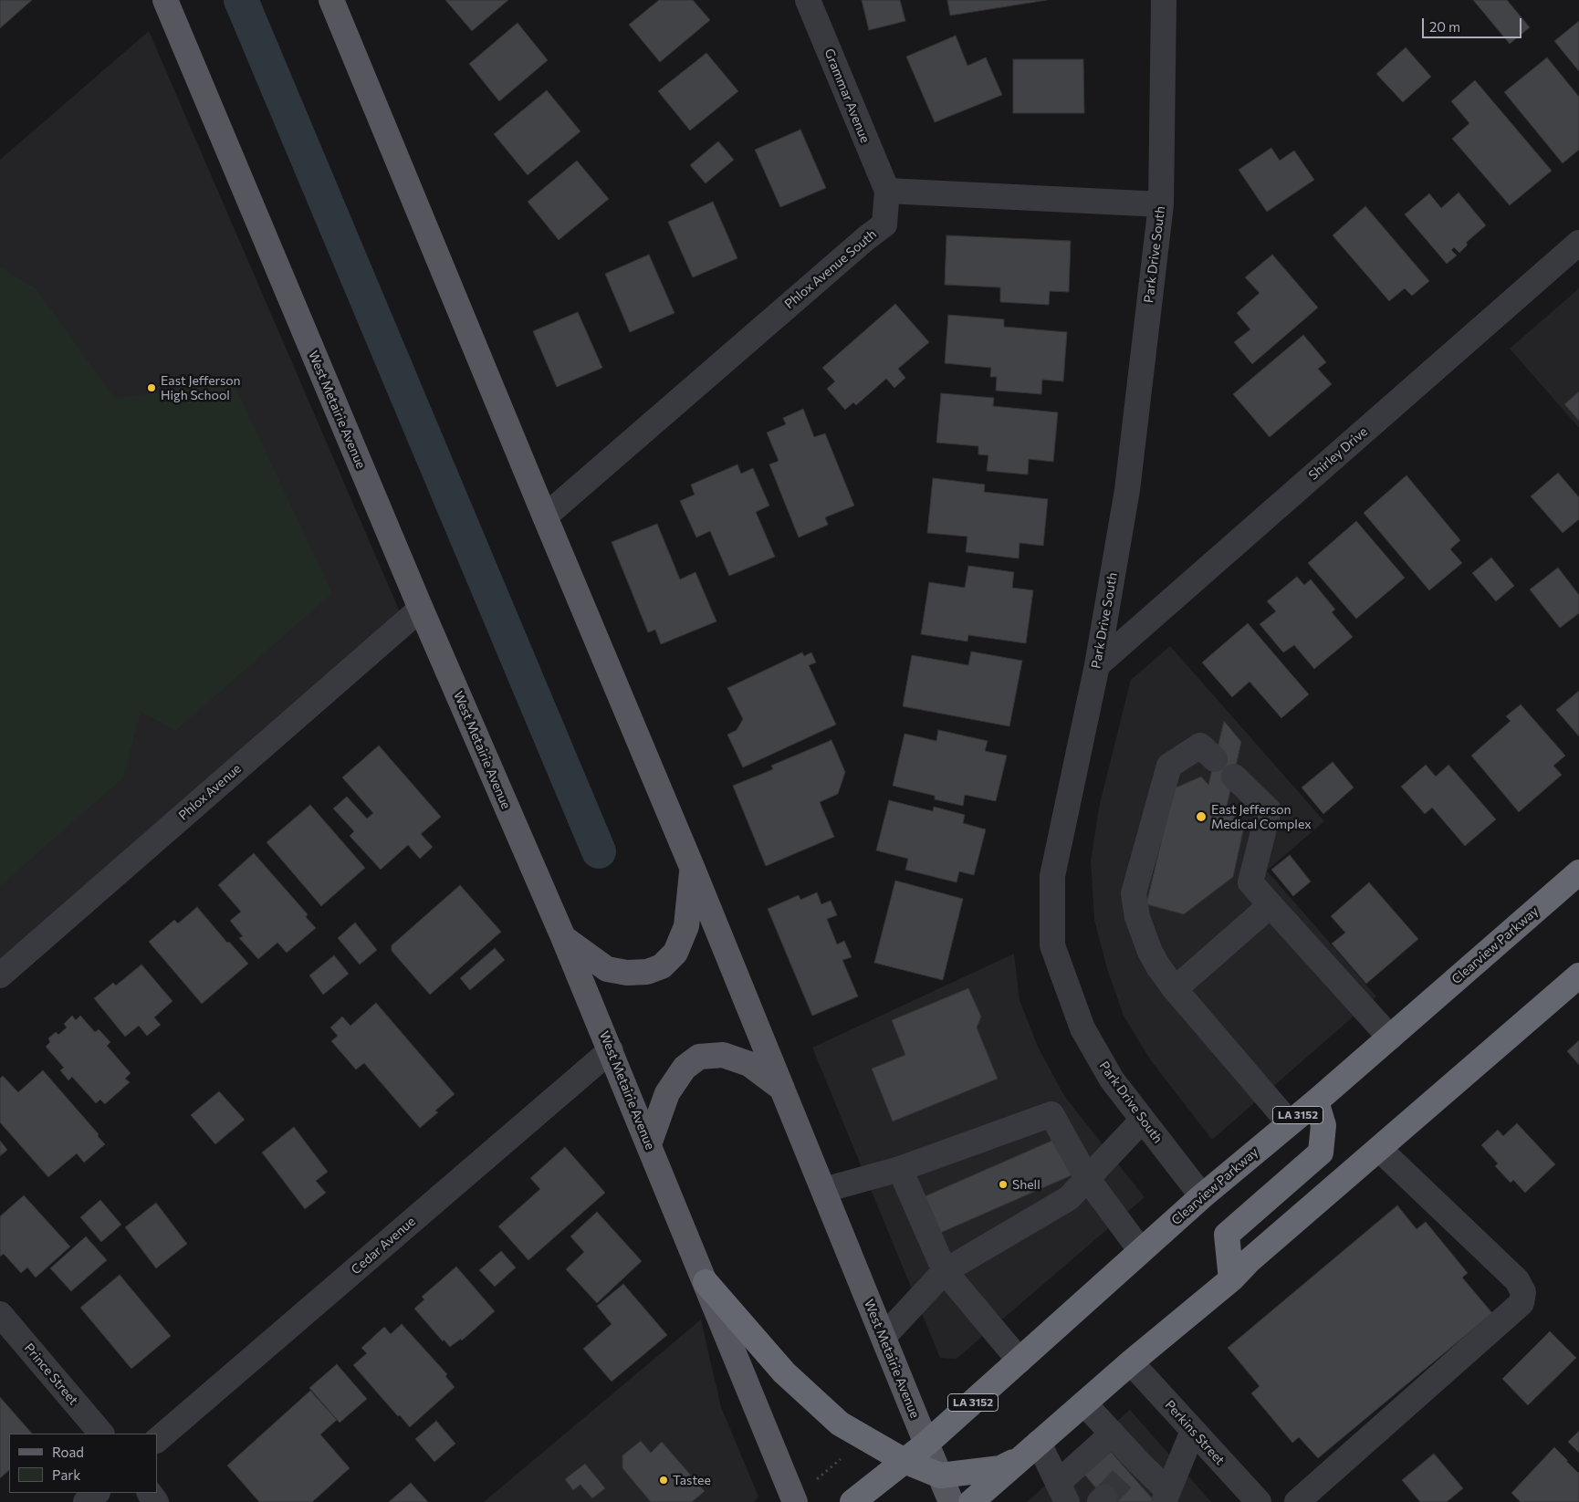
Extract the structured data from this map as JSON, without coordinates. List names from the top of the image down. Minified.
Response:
{"streets":{"highway":["Clearview Parkway","LA 3152"],"main road":["West Metairie Avenue"],"street":["Grammar Avenue","Park Drive South","Phlox Avenue South","Shirley Drive","Phlox Avenue","Cedar Avenue","Prince Street","Perkins Street"]},"crossings":[["Grammar Avenue","Phlox Avenue South"],["Park Drive South","Shirley Drive"],["Park Drive South","Clearview Parkway"],["Phlox Avenue South","West Metairie Avenue"],["West Metairie Avenue","Phlox Avenue"],["West Metairie Avenue","Clearview Parkway"],["West Metairie Avenue","Cedar Avenue"]],"places":["East Jefferson High School","East Jefferson Medical Complex","Shell","Tastee"],"legend":["Road","Park"],"scale_bar":"20 m"}
